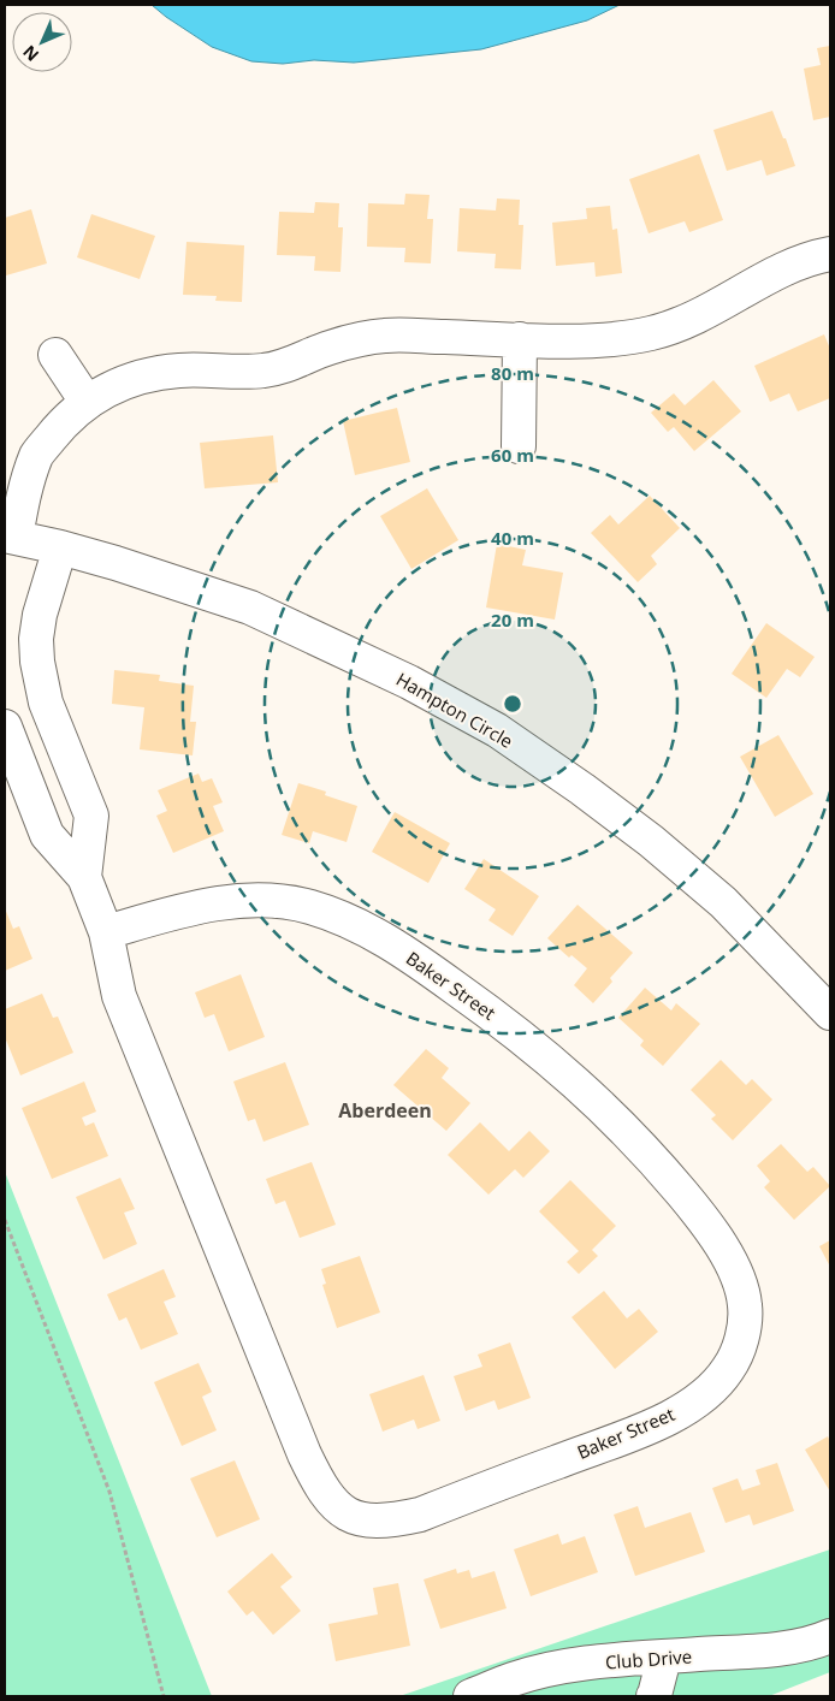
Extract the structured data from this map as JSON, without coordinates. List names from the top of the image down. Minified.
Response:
{"streets":{"street":["Hampton Circle","Baker Street","Club Drive"]},"crossings":[["Hampton Circle","Baker Street"]],"districts":["Aberdeen"],"north":"bottom left","rings":["80 m","60 m","40 m","20 m"]}
